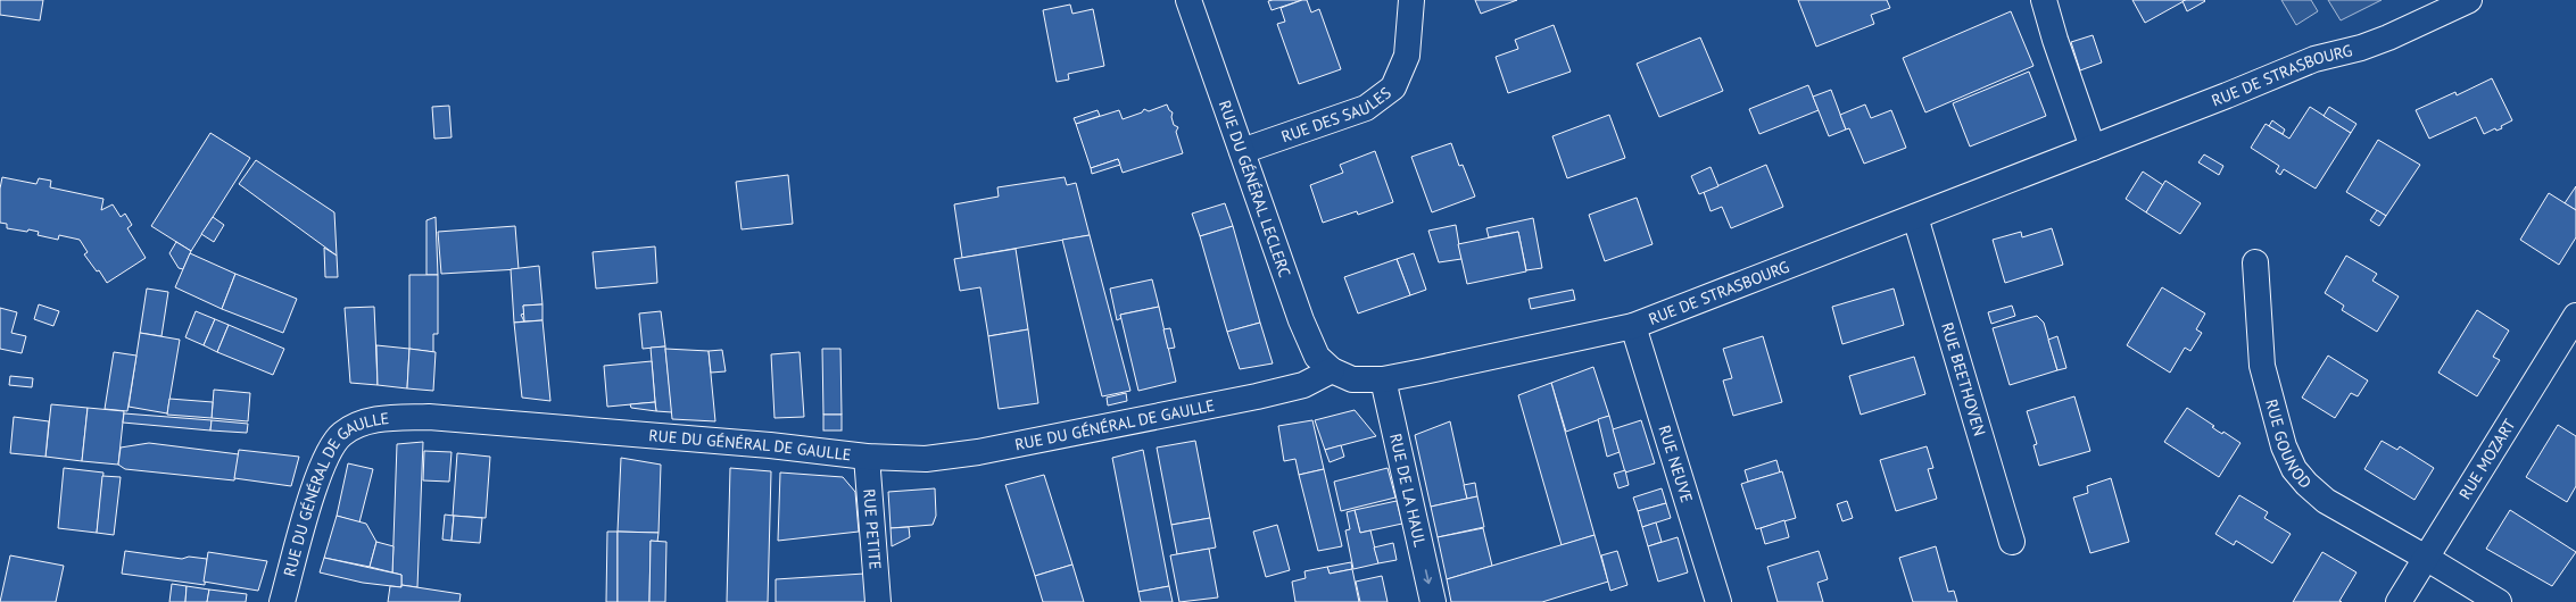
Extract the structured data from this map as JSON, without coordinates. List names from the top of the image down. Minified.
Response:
{"streets":{"street":["RUE DE STRASBOURG","RUE DES SAULES","RUE DU GÉNÉRAL LECLERC","RUE BEETHOVEN","RUE DU GÉNÉRAL DE GAULLE","RUE GOUNOD","RUE MOZART","RUE NEUVE","RUE DE LA HAUL","RUE PETITE"]},"crossings":[["RUE DE STRASBOURG","RUE DU GÉNÉRAL LECLERC"],["RUE DE STRASBOURG","RUE BEETHOVEN"],["RUE DE STRASBOURG","RUE DU GÉNÉRAL DE GAULLE"],["RUE DE STRASBOURG","RUE NEUVE"],["RUE DE STRASBOURG","RUE DE LA HAUL"],["RUE DES SAULES","RUE DU GÉNÉRAL LECLERC"],["RUE DU GÉNÉRAL LECLERC","RUE DU GÉNÉRAL DE GAULLE"],["RUE DU GÉNÉRAL DE GAULLE","RUE PETITE"],["RUE GOUNOD","RUE MOZART"]],"one_way":["RUE DE LA HAUL"]}
